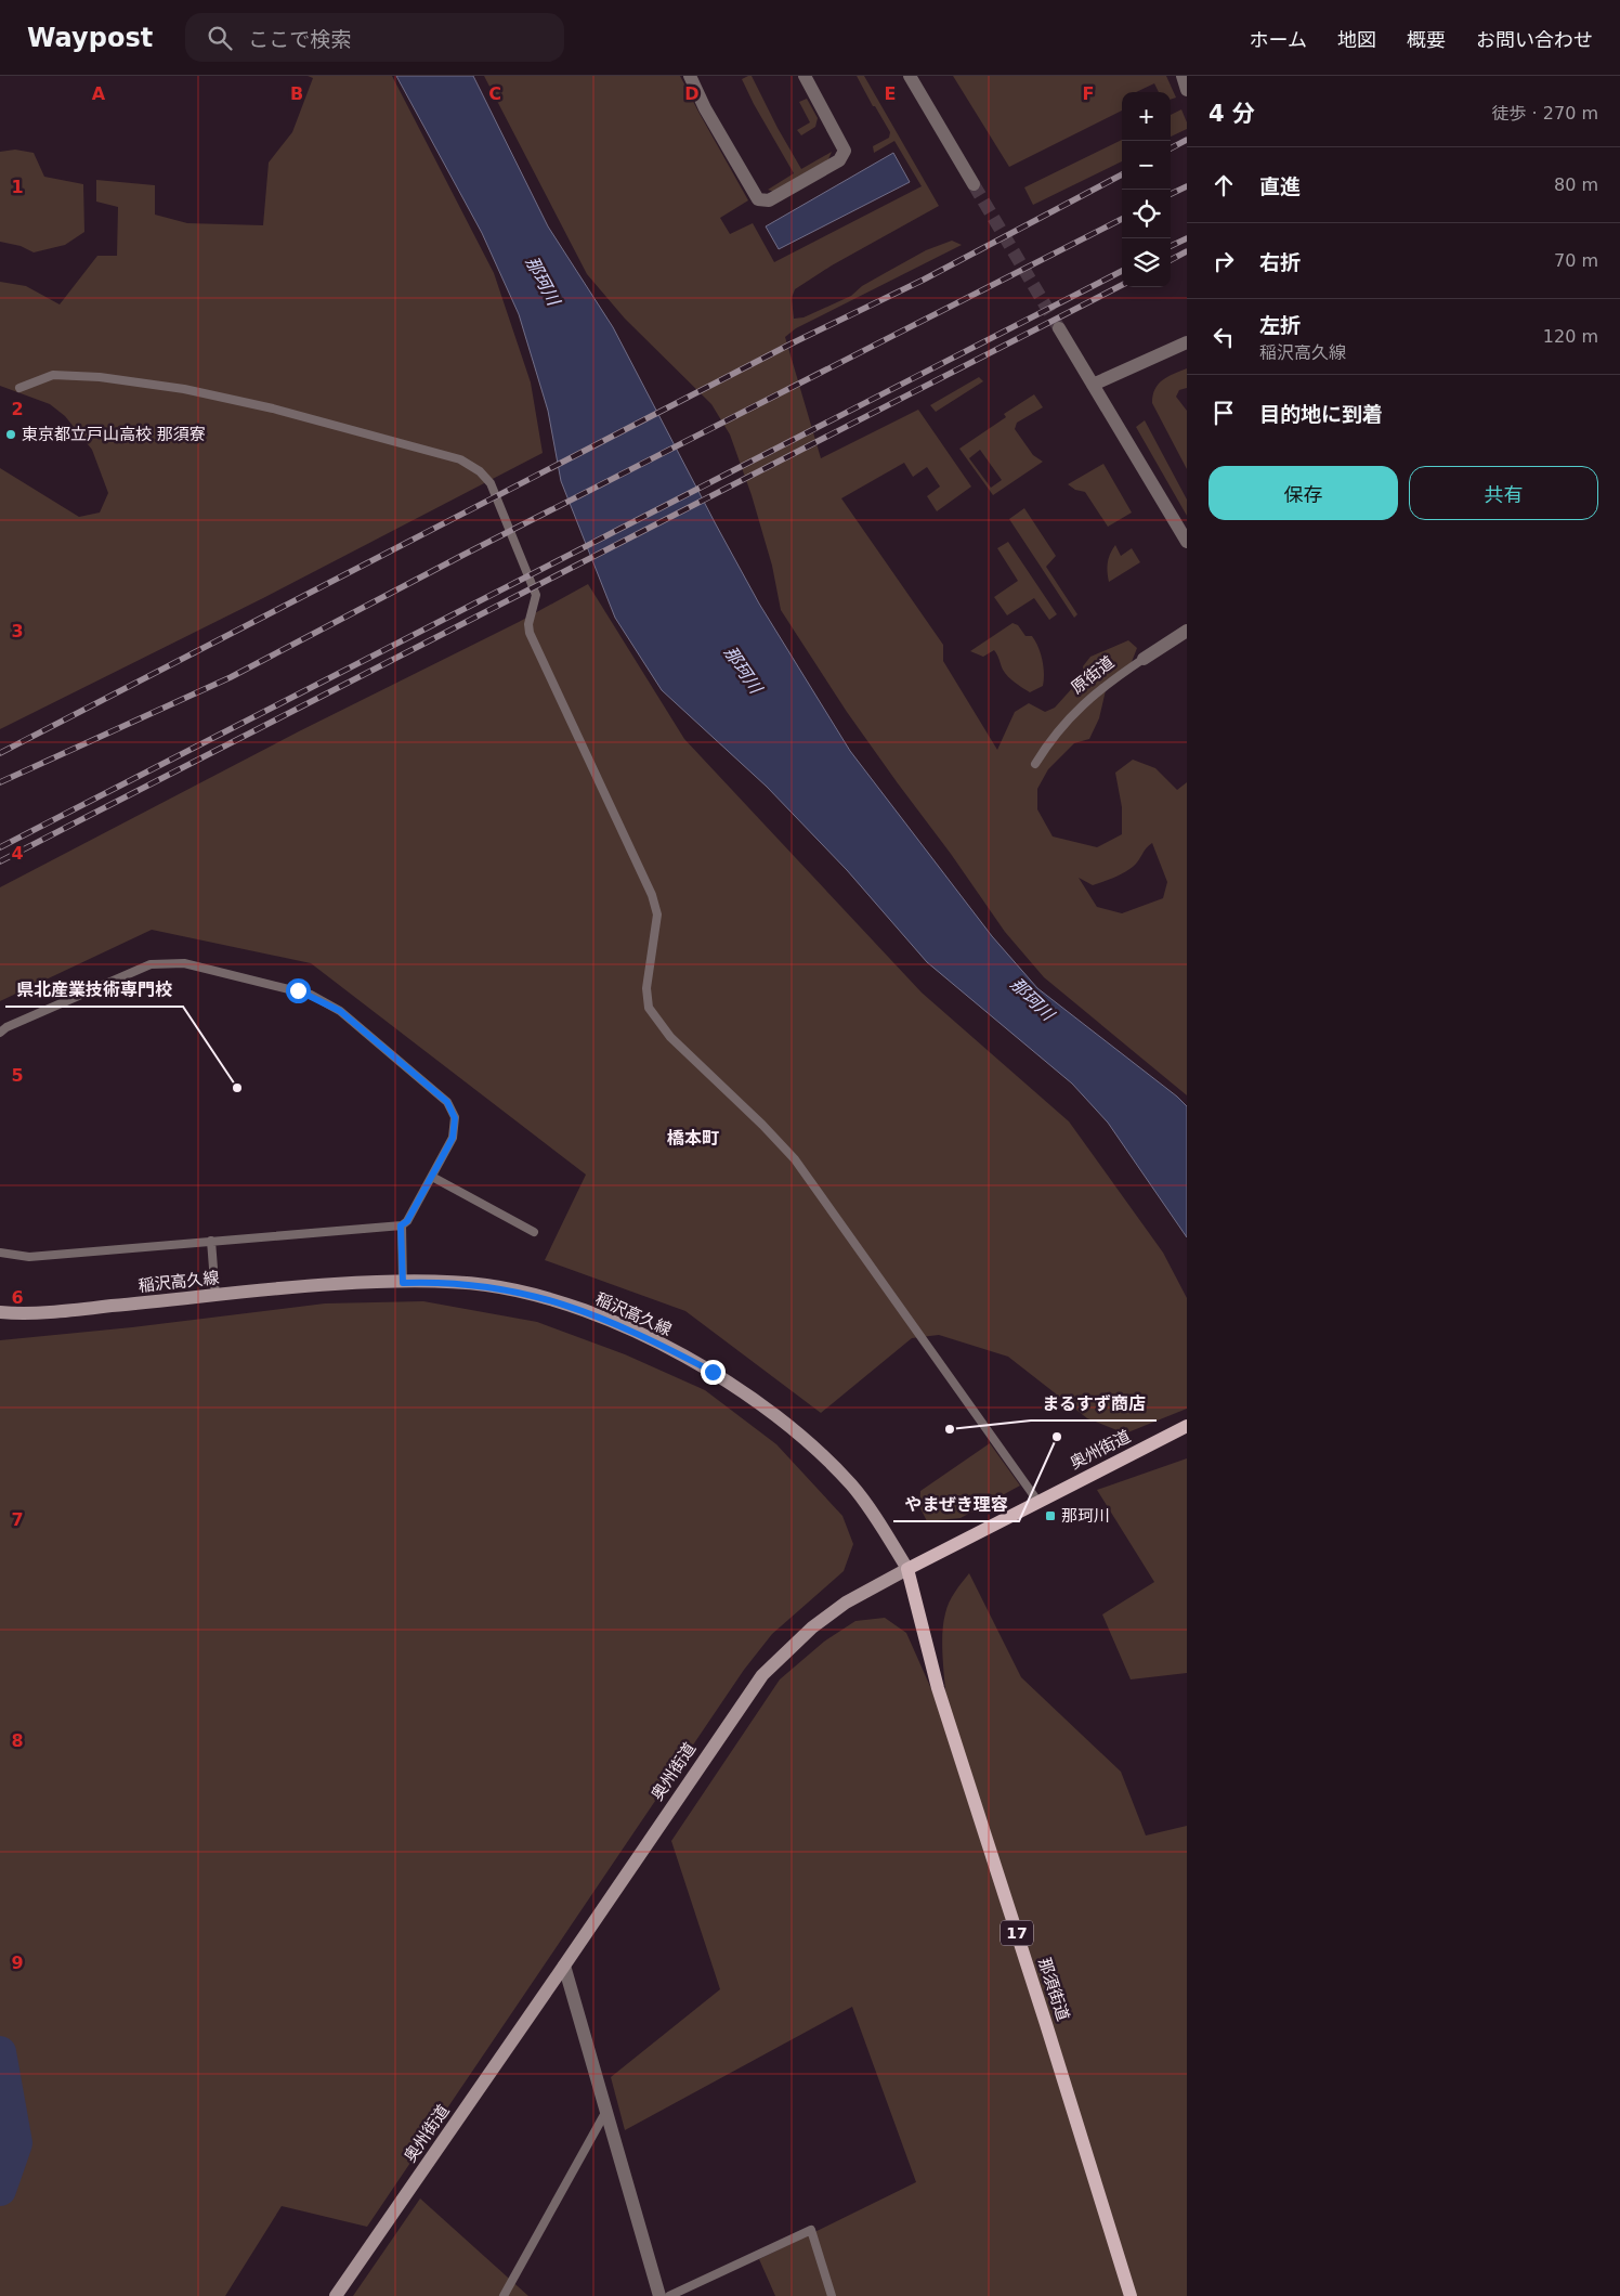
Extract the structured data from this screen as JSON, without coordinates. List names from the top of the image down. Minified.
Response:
{"streets":{"main road":["稲沢高久線","奥州街道","17","那須街道"],"street":["原街道"]},"crossings":[["稲沢高久線","奥州街道"],["稲沢高久線","那須街道"],["奥州街道","那須街道"]],"districts":["橋本町"],"water":["那珂川"],"places":{"other":["東京都立戸山高校 那須寮","県北産業技術専門校","まるすず商店","やまぜき理容"],"transit":["那珂川"]},"page":{"header":"Waypost","search":"ここで検索","nav":["ホーム","地図","概要","お問い合わせ"],"heading":["4 分","徒歩 · 270 m"],"map_buttons":["+","−"],"list":[["直進","80 m"],["右折","70 m"],["左折","稲沢高久線","120 m"],"目的地に到着"],"buttons":["保存","共有"]},"grid":{"columns":["A","B","C","D","E","F"],"rows":["1","2","3","4","5","6","7","8","9"]}}
